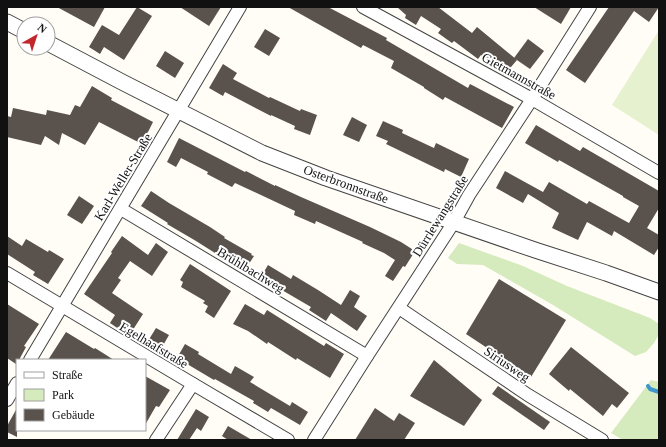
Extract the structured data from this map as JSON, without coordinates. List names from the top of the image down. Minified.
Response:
{"streets":{"street":["Gietmannstraße","Karl-Weller-Straße","Osterbronnstraße","Dürrlewangstraße","Brühlbachweg","Egelhaafstraße","Siriusweg"]},"crossings":[["Gietmannstraße","Dürrlewangstraße"],["Karl-Weller-Straße","Osterbronnstraße"],["Karl-Weller-Straße","Brühlbachweg"],["Karl-Weller-Straße","Egelhaafstraße"],["Osterbronnstraße","Dürrlewangstraße"],["Dürrlewangstraße","Brühlbachweg"],["Dürrlewangstraße","Siriusweg"]],"legend":["Straße","Park","Gebäude"],"north":"top right"}
